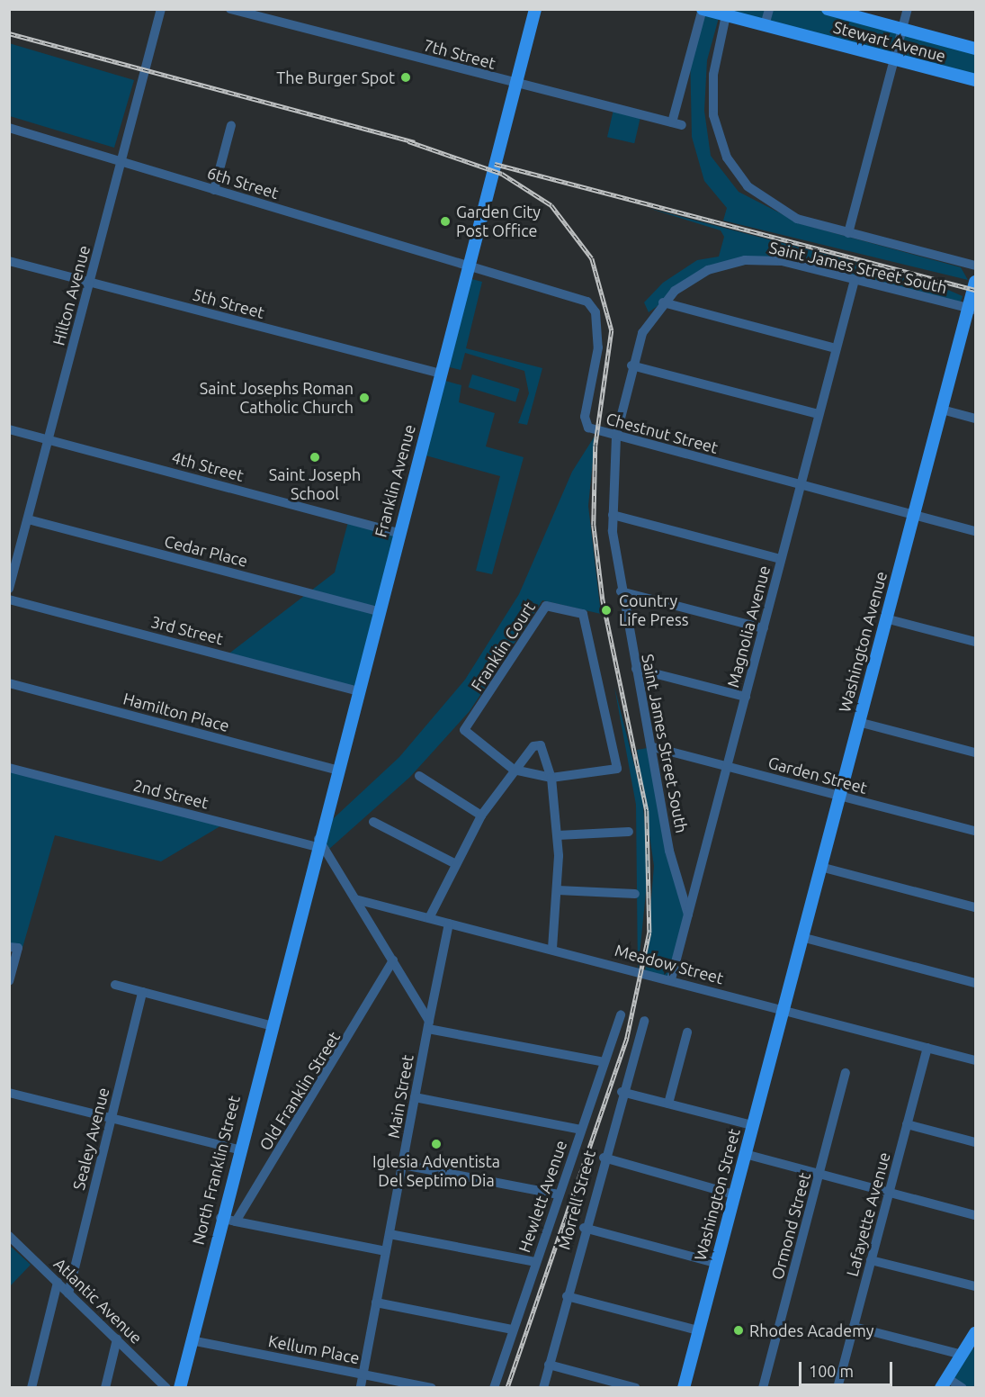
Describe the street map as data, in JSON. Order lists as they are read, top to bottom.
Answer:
{
  "streets": {
    "main road": [
      "Stewart Avenue",
      "Franklin Avenue",
      "Washington Avenue",
      "North Franklin Street",
      "Washington Street"
    ],
    "street": [
      "7th Street",
      "6th Street",
      "Saint James Street South",
      "Hilton Avenue",
      "5th Street",
      "Chestnut Street",
      "4th Street",
      "Cedar Place",
      "Magnolia Avenue",
      "3rd Street",
      "Franklin Court",
      "Hamilton Place",
      "Garden Street",
      "2nd Street",
      "Meadow Street",
      "Old Franklin Street",
      "Main Street",
      "Sealey Avenue",
      "Hewlett Avenue",
      "Morrell Street",
      "Lafayette Avenue",
      "Ormond Street",
      "Atlantic Avenue",
      "Kellum Place"
    ]
  },
  "crossings": [
    ["Stewart Avenue", "7th Street"],
    ["7th Street", "Franklin Avenue"],
    ["6th Street", "Hilton Avenue"],
    ["6th Street", "Chestnut Street"],
    ["6th Street", "Franklin Avenue"],
    ["Saint James Street South", "Chestnut Street"],
    ["Saint James Street South", "Magnolia Avenue"],
    ["Saint James Street South", "Washington Avenue"],
    ["Saint James Street South", "Garden Street"],
    ["Hilton Avenue", "5th Street"],
    ["Hilton Avenue", "4th Street"],
    ["Hilton Avenue", "Cedar Place"],
    ["5th Street", "Franklin Avenue"],
    ["Chestnut Street", "Franklin Avenue"],
    ["Chestnut Street", "Magnolia Avenue"],
    ["Chestnut Street", "Washington Avenue"],
    ["4th Street", "Franklin Avenue"],
    ["Franklin Avenue", "Cedar Place"],
    ["Franklin Avenue", "3rd Street"],
    ["Franklin Avenue", "Hamilton Place"],
    ["Franklin Avenue", "2nd Street"],
    ["Franklin Avenue", "North Franklin Street"],
    ["Magnolia Avenue", "Garden Street"],
    ["Magnolia Avenue", "Meadow Street"],
    ["Washington Avenue", "Garden Street"],
    ["Washington Avenue", "Meadow Street"],
    ["Washington Avenue", "Washington Street"],
    ["Meadow Street", "Main Street"],
    ["Meadow Street", "Washington Street"],
    ["Meadow Street", "Lafayette Avenue"],
    ["Main Street", "Kellum Place"],
    ["Sealey Avenue", "Atlantic Avenue"],
    ["North Franklin Street", "Kellum Place"]
  ],
  "places": [
    "The Burger Spot",
    "Garden City Post Office",
    "Saint Josephs Roman Catholic Church",
    "Saint Joseph School",
    "Country Life Press",
    "Iglesia Adventista Del Septimo Dia",
    "Rhodes Academy"
  ],
  "scale_bar": "100 m"
}
